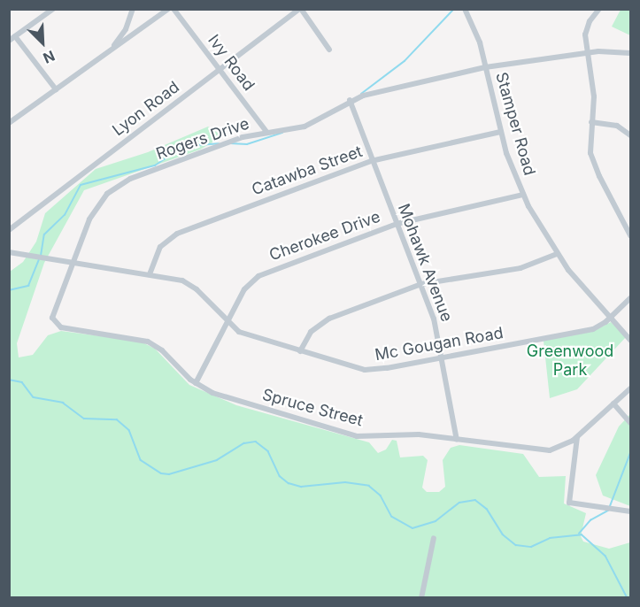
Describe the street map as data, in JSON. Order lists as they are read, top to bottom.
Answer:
{
  "streets": {
    "street": [
      "Ivy Road",
      "Lyon Road",
      "Stamper Road",
      "Rogers Drive",
      "Catawba Street",
      "Cherokee Drive",
      "Mohawk Avenue",
      "Mc Gougan Road",
      "Spruce Street"
    ]
  },
  "crossings": [
    ["Ivy Road", "Lyon Road"],
    ["Ivy Road", "Rogers Drive"],
    ["Stamper Road", "Rogers Drive"],
    ["Stamper Road", "Catawba Street"],
    ["Stamper Road", "Cherokee Drive"],
    ["Stamper Road", "Mc Gougan Road"],
    ["Rogers Drive", "Mohawk Avenue"],
    ["Rogers Drive", "Mc Gougan Road"],
    ["Rogers Drive", "Spruce Street"],
    ["Catawba Street", "Mohawk Avenue"],
    ["Catawba Street", "Mc Gougan Road"],
    ["Cherokee Drive", "Mohawk Avenue"],
    ["Cherokee Drive", "Mc Gougan Road"],
    ["Cherokee Drive", "Spruce Street"],
    ["Mohawk Avenue", "Mc Gougan Road"],
    ["Mohawk Avenue", "Spruce Street"]
  ],
  "parks": ["Greenwood Park"],
  "north": "bottom right"
}
